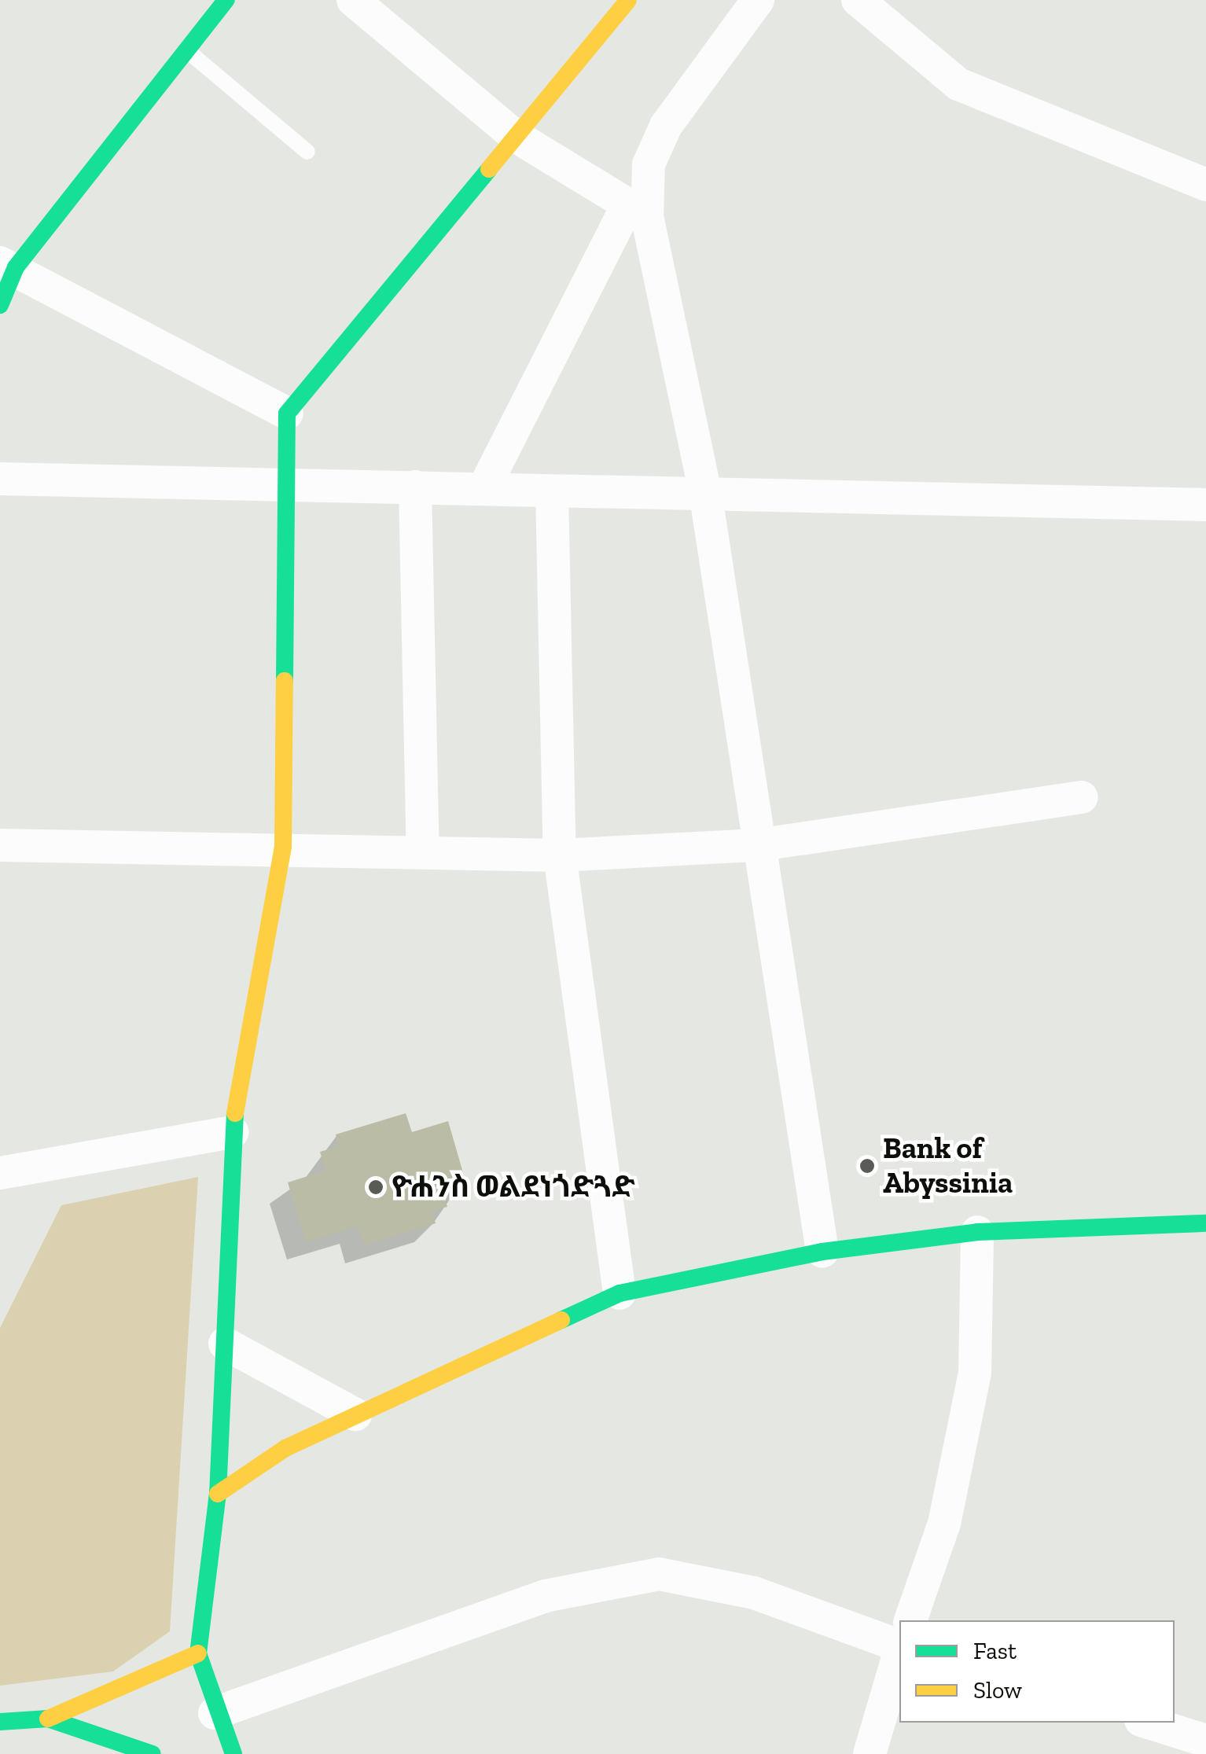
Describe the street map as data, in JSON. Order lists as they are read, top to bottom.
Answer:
{
  "places": ["Bank of Abyssinia", "ዮሐንስ ወልደነጎድጓድ"],
  "legend": ["Fast", "Slow"]
}
